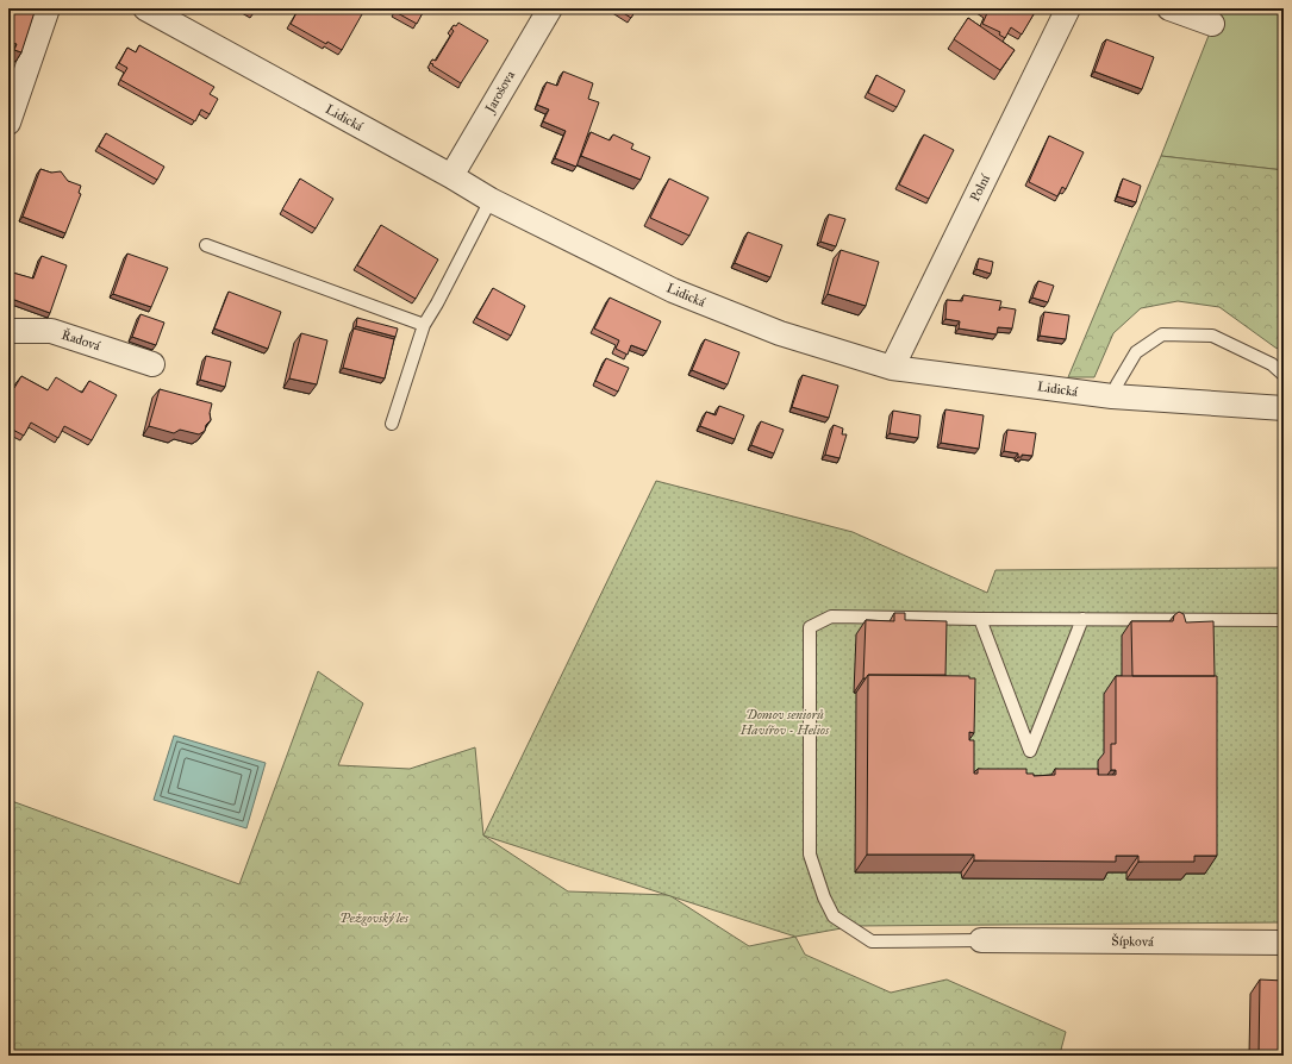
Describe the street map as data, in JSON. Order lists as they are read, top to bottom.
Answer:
{
  "streets": {
    "street": [
      "Jarošova",
      "Lidická",
      "Polní",
      "Řadová",
      "Šípková"
    ]
  },
  "crossings": [
    ["Jarošova", "Lidická"],
    ["Lidická", "Polní"]
  ],
  "parks": ["Domov seniorů Havířov - Helios", "Pežgovský les"]
}
